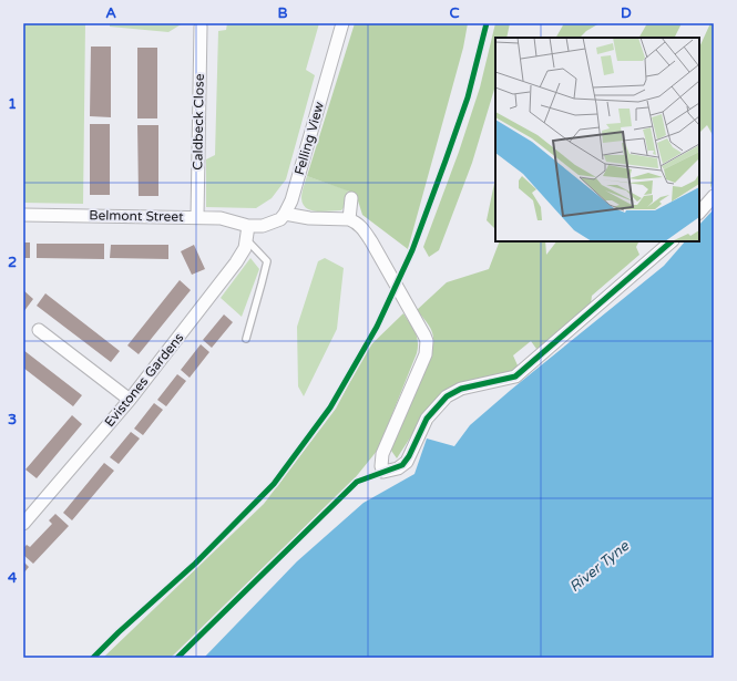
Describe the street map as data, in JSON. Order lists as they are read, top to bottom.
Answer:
{
  "streets": {
    "street": [
      "Caldbeck Close",
      "Felling View",
      "Belmont Street",
      "Evistones Gardens"
    ]
  },
  "crossings": [
    ["Caldbeck Close", "Belmont Street"],
    ["Belmont Street", "Evistones Gardens"]
  ],
  "water": ["River Tyne"],
  "grid": {
    "columns": [
      "A",
      "B",
      "C",
      "D"
    ],
    "rows": [
      "1",
      "2",
      "3",
      "4"
    ]
  }
}
